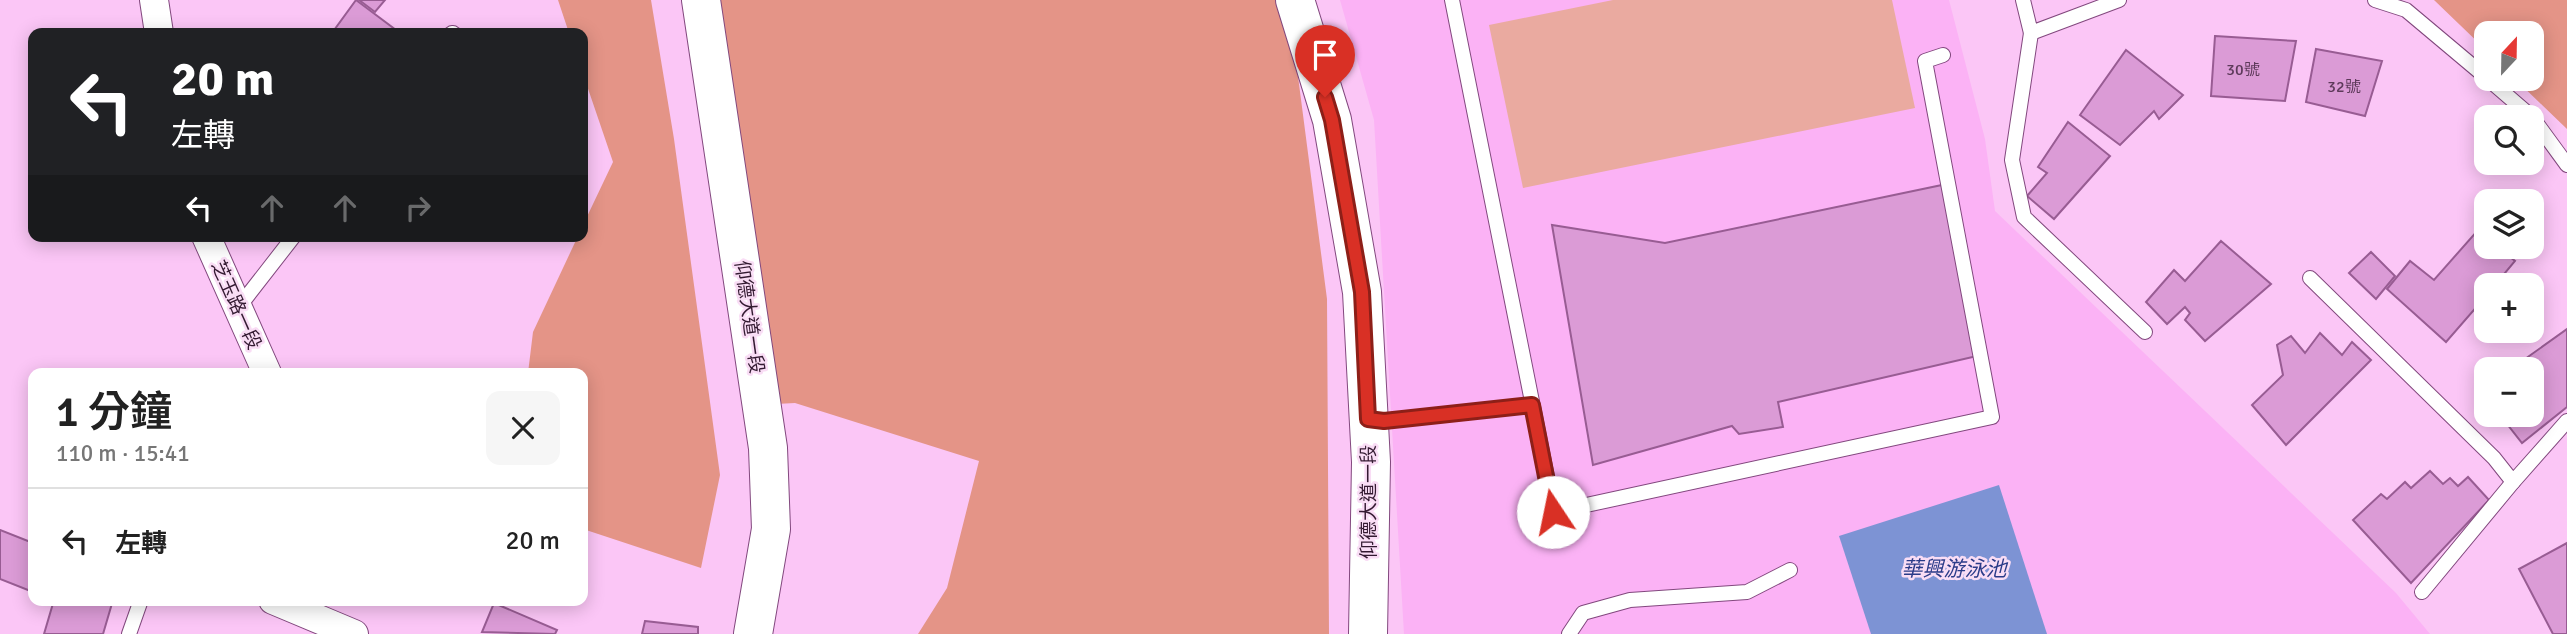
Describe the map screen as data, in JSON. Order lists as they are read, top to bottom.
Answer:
{
  "streets": {
    "main road": ["仰德大道一段"],
    "street": ["芝玉路一段"]
  },
  "water": ["華興游泳池"],
  "house_numbers": ["30號", "32號"],
  "north": "top",
  "page": {
    "map_buttons": ["+", "−"],
    "turn": ["20 m", "左轉"],
    "heading": ["1 分鐘", "110 m · 15:41"],
    "list": [
      {
        "name": "左轉",
        "value": "20 m"
      }
    ]
  }
}
